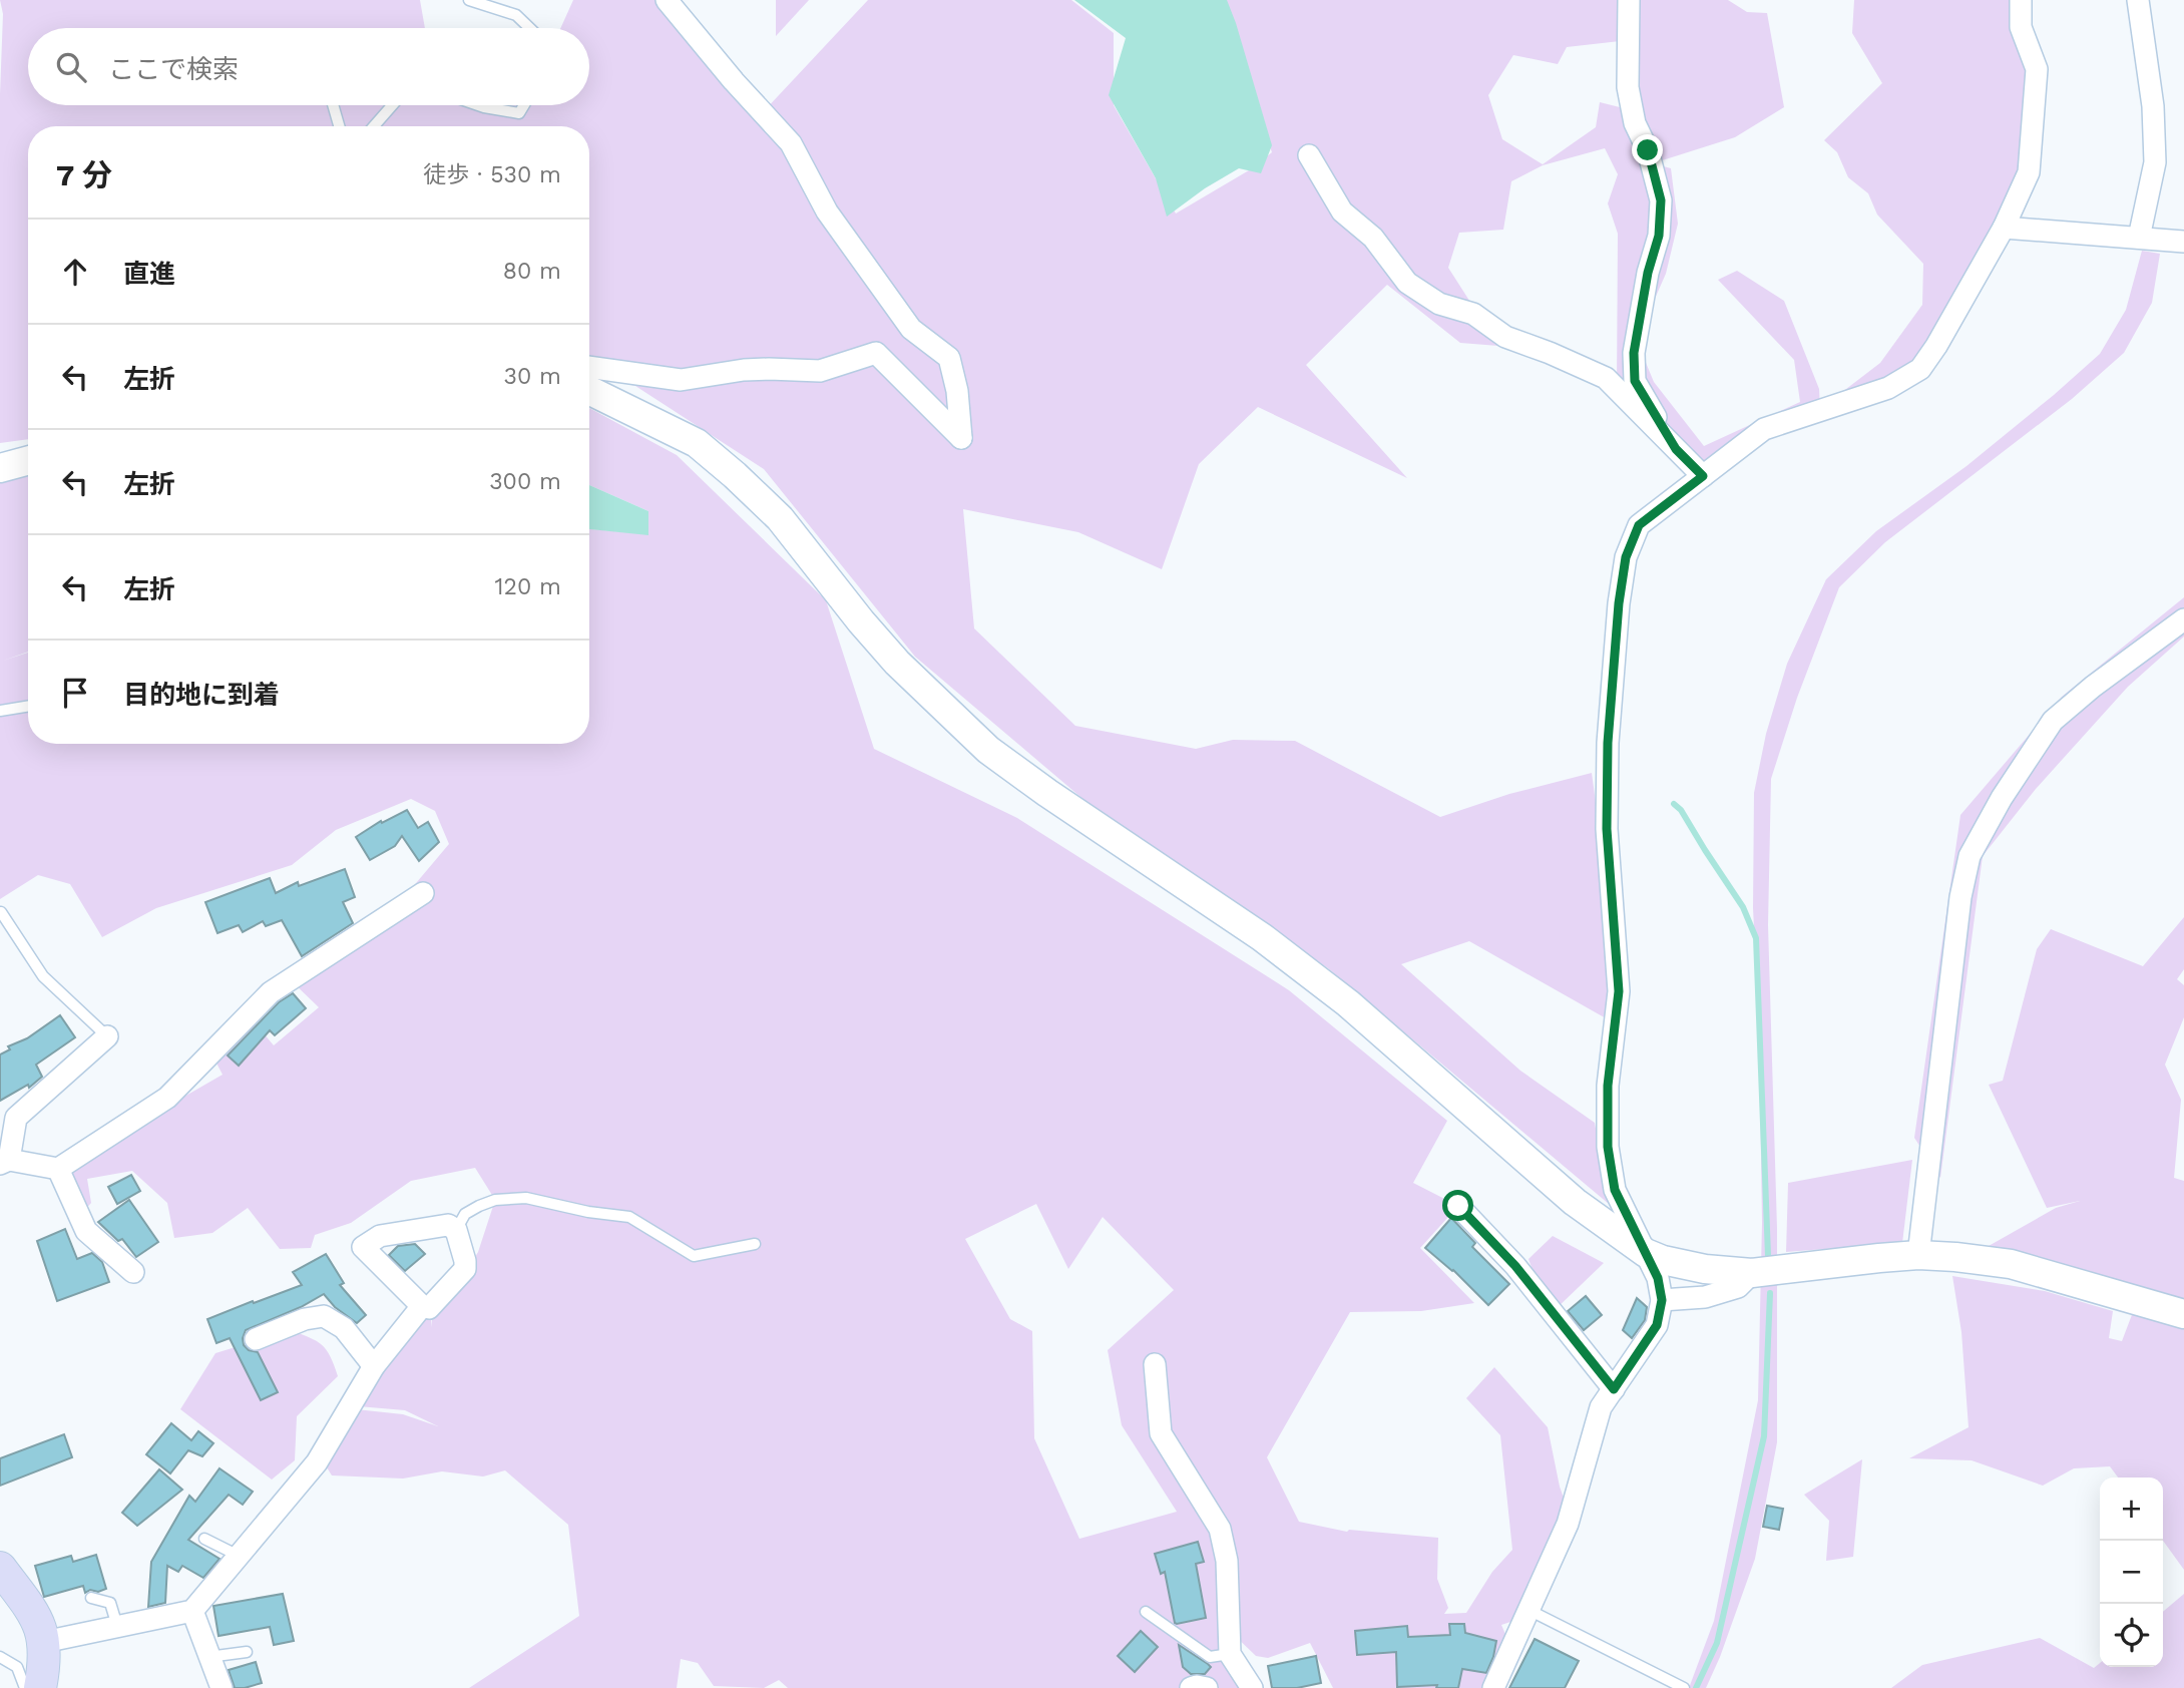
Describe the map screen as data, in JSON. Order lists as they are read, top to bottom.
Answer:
{
  "page": {
    "search": "ここで検索",
    "heading": ["7 分", "徒歩 · 530 m"],
    "list": [
      ["直進", "80 m"],
      ["左折", "30 m"],
      ["左折", "300 m"],
      ["左折", "120 m"],
      "目的地に到着"
    ],
    "map_buttons": ["+", "−"]
  }
}
